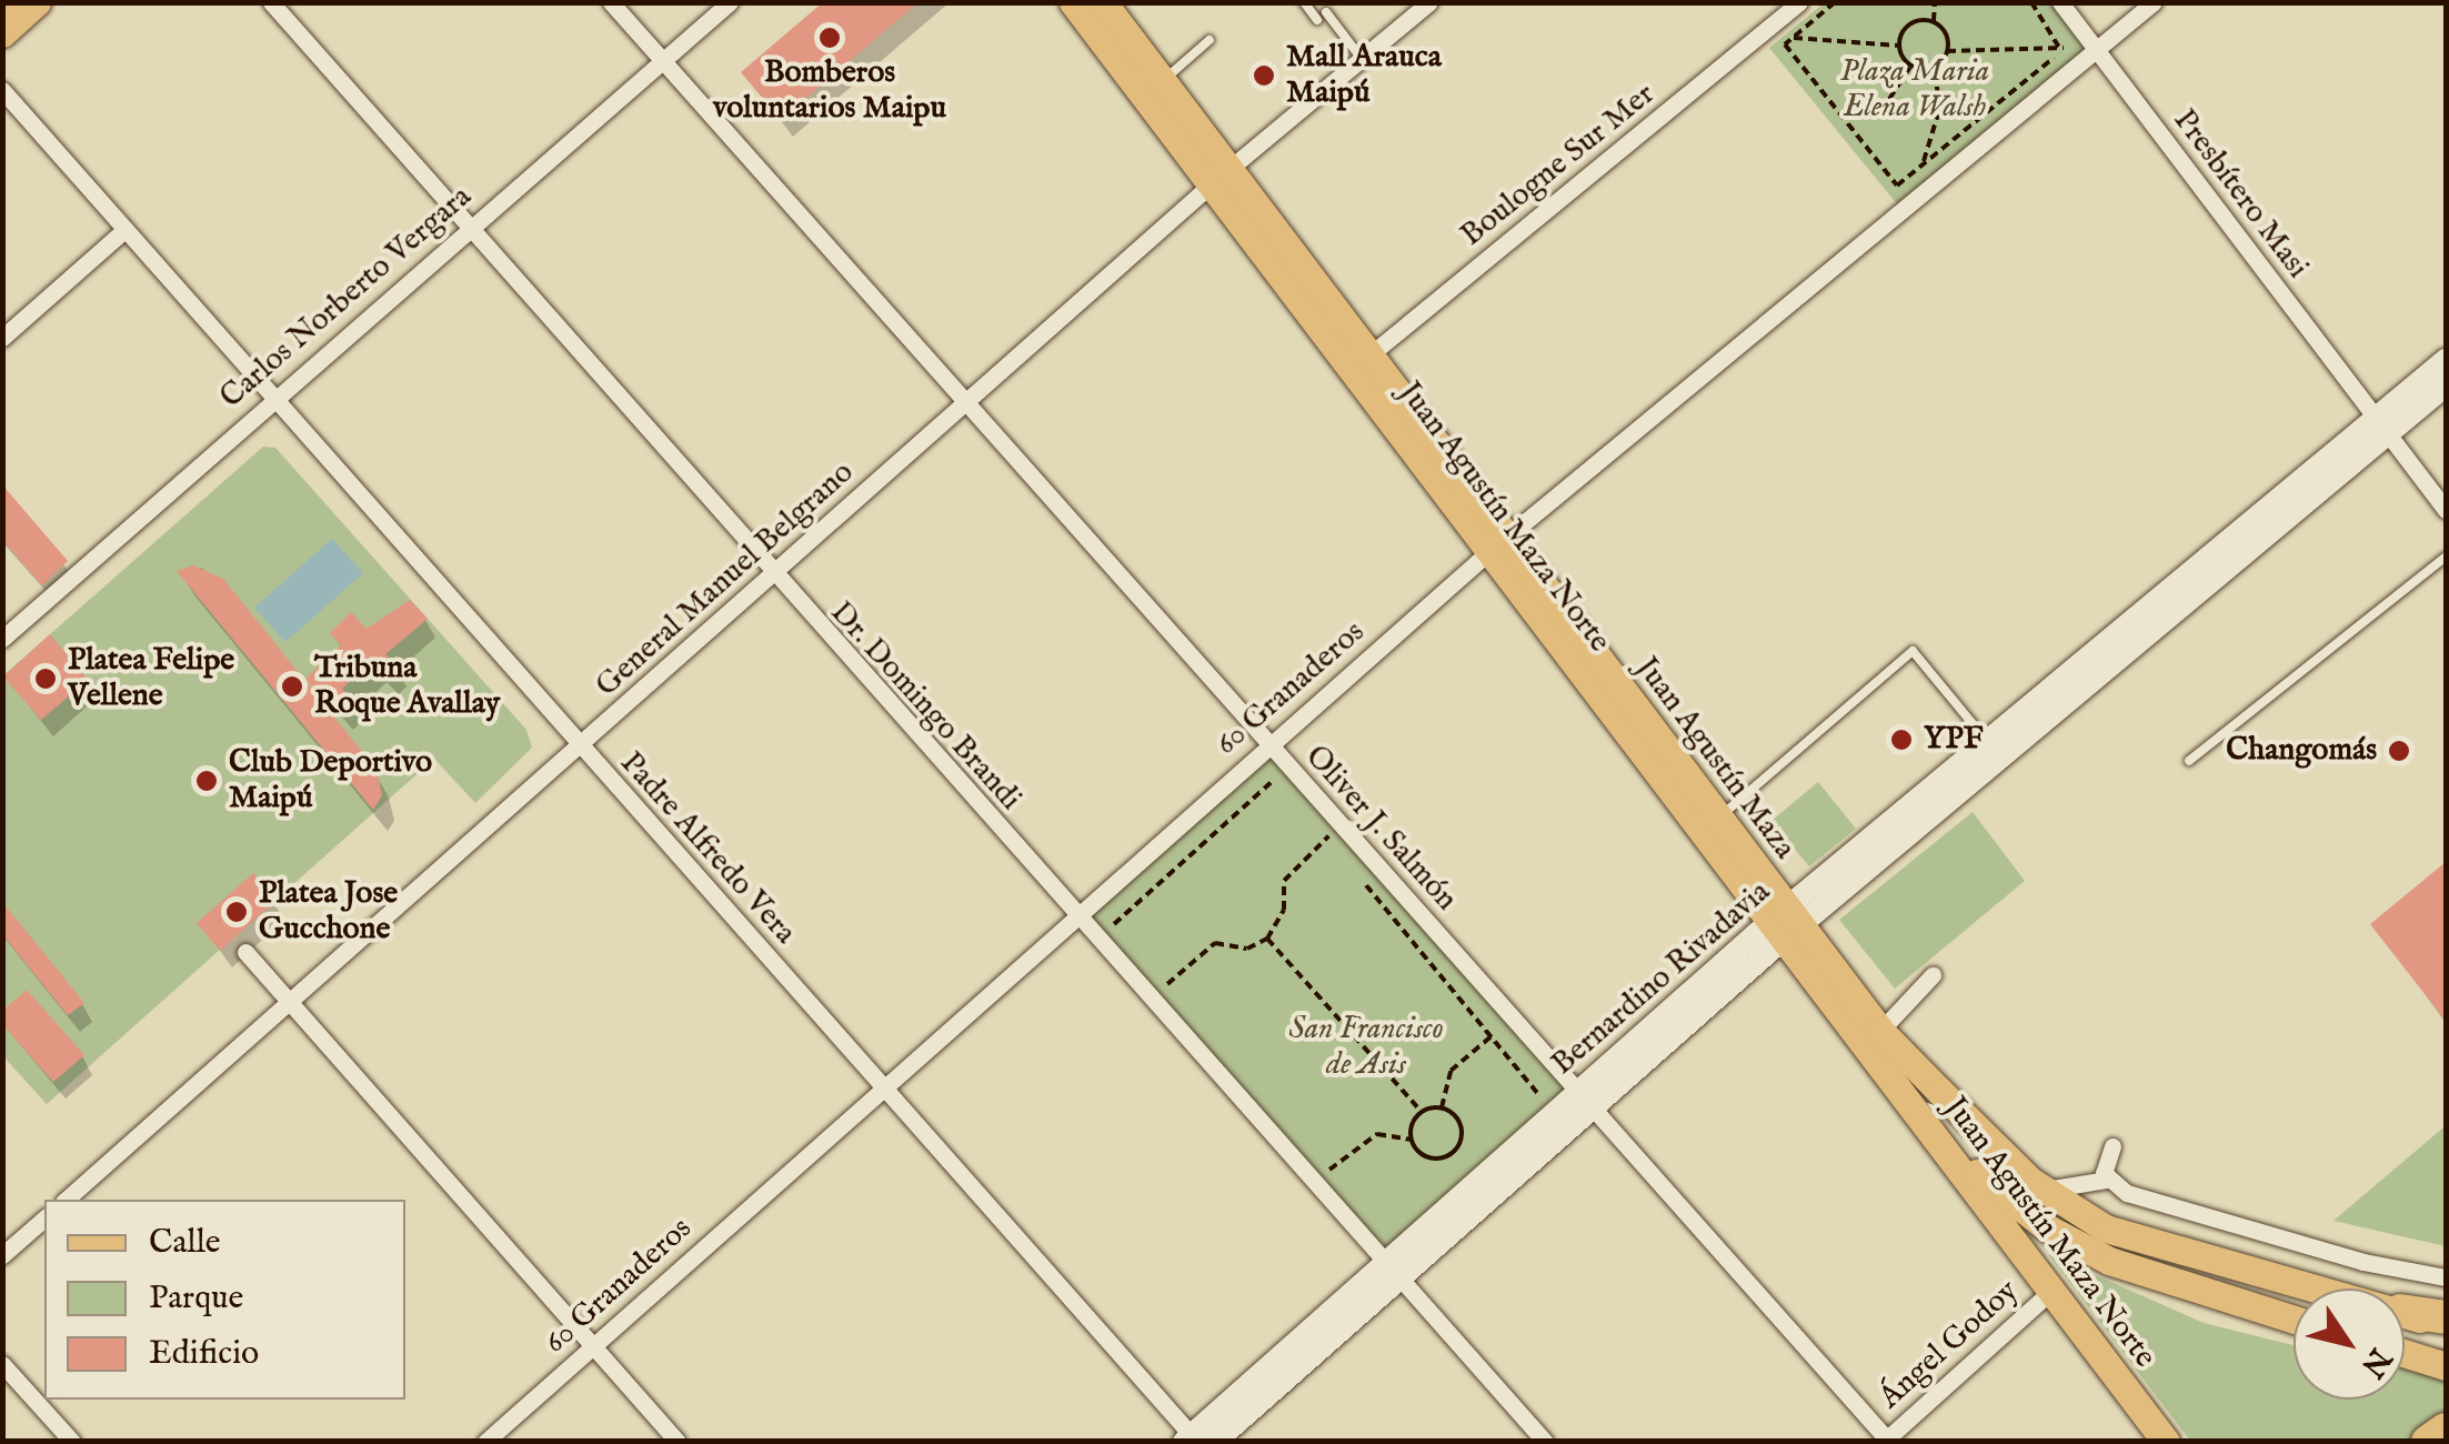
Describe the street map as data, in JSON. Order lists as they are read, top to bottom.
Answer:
{
  "streets": {
    "main road": ["Juan Agustín Maza Norte", "Juan Agustín Maza"],
    "street": [
      "Boulogne Sur Mer",
      "Presbítero Masi",
      "Carlos Norberto Vergara",
      "General Manuel Belgrano",
      "60 Granaderos",
      "Dr. Domingo Brandi",
      "Oliver J. Salmón",
      "Padre Alfredo Vera",
      "Bernardino Rivadavia",
      "Ángel Godoy"
    ]
  },
  "crossings": [
    ["Boulogne Sur Mer", "Juan Agustín Maza Norte"],
    ["Presbítero Masi", "60 Granaderos"],
    ["Presbítero Masi", "Bernardino Rivadavia"],
    ["Carlos Norberto Vergara", "Dr. Domingo Brandi"],
    ["Carlos Norberto Vergara", "Oliver J. Salmón"],
    ["Carlos Norberto Vergara", "Padre Alfredo Vera"],
    ["Juan Agustín Maza Norte", "General Manuel Belgrano"],
    ["Juan Agustín Maza Norte", "60 Granaderos"],
    ["Juan Agustín Maza Norte", "Juan Agustín Maza"],
    ["Juan Agustín Maza Norte", "Bernardino Rivadavia"],
    ["Juan Agustín Maza Norte", "Ángel Godoy"],
    ["General Manuel Belgrano", "Dr. Domingo Brandi"],
    ["General Manuel Belgrano", "Oliver J. Salmón"],
    ["General Manuel Belgrano", "Padre Alfredo Vera"],
    ["60 Granaderos", "Dr. Domingo Brandi"],
    ["60 Granaderos", "Juan Agustín Maza"],
    ["60 Granaderos", "Oliver J. Salmón"],
    ["60 Granaderos", "Padre Alfredo Vera"],
    ["Dr. Domingo Brandi", "Bernardino Rivadavia"],
    ["Juan Agustín Maza", "Bernardino Rivadavia"],
    ["Oliver J. Salmón", "Bernardino Rivadavia"],
    ["Oliver J. Salmón", "Ángel Godoy"],
    ["Padre Alfredo Vera", "Bernardino Rivadavia"]
  ],
  "parks": ["Plaza Maria Elena Walsh", "San Francisco de Asis"],
  "places": [
    "Bomberos voluntarios Maipu",
    "Mall Arauca Maipú",
    "Platea Felipe Vellene",
    "Tribuna Roque Avallay",
    "YPF",
    "Changomás",
    "Club Deportivo Maipú",
    "Platea Jose Gucchone"
  ],
  "legend": ["Calle", "Parque", "Edificio"],
  "north": "bottom right"
}
